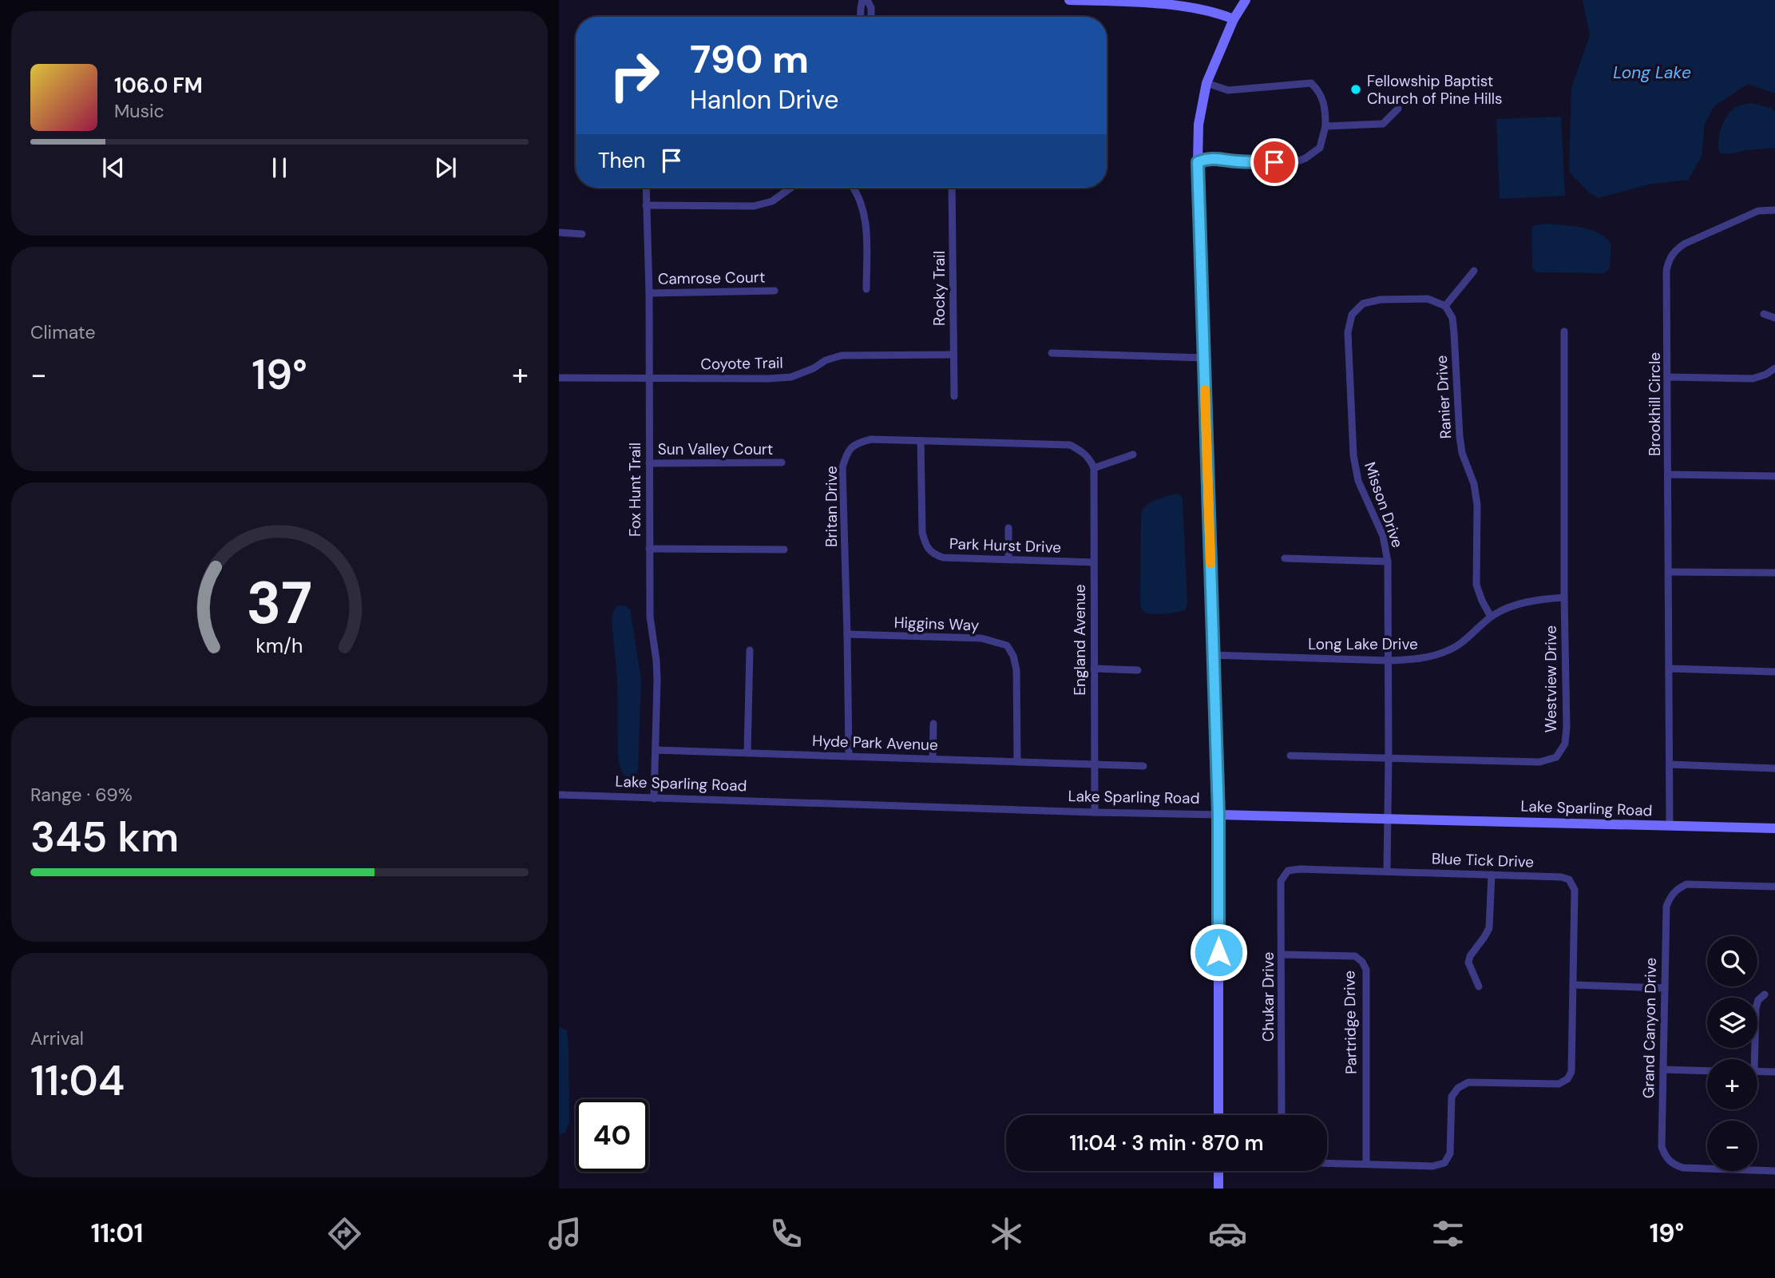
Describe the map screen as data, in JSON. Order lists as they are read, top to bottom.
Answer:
{
  "streets": {
    "street": [
      "Camrose Court",
      "Rocky Trail",
      "Coyote Trail",
      "Ranier Drive",
      "Brookhill Circle",
      "Sun Valley Court",
      "Fox Hunt Trail",
      "Misson Drive",
      "Britan Drive",
      "Park Hurst Drive",
      "Higgins Way",
      "England Avenue",
      "Long Lake Drive",
      "Westview Drive",
      "Hyde Park Avenue",
      "Lake Sparling Road",
      "Blue Tick Drive",
      "Chukar Drive",
      "Partridge Drive",
      "Grand Canyon Drive"
    ]
  },
  "crossings": [
    ["Camrose Court", "Fox Hunt Trail"],
    ["Rocky Trail", "Coyote Trail"],
    ["Coyote Trail", "Fox Hunt Trail"],
    ["Ranier Drive", "Misson Drive"],
    ["Ranier Drive", "Long Lake Drive"],
    ["Brookhill Circle", "Lake Sparling Road"],
    ["Sun Valley Court", "Fox Hunt Trail"],
    ["Fox Hunt Trail", "Hyde Park Avenue"],
    ["Fox Hunt Trail", "Lake Sparling Road"],
    ["Misson Drive", "Long Lake Drive"],
    ["Misson Drive", "Westview Drive"],
    ["Misson Drive", "Lake Sparling Road"],
    ["Misson Drive", "Blue Tick Drive"],
    ["Britan Drive", "Park Hurst Drive"],
    ["Britan Drive", "Higgins Way"],
    ["Britan Drive", "England Avenue"],
    ["Britan Drive", "Hyde Park Avenue"],
    ["Park Hurst Drive", "England Avenue"],
    ["Higgins Way", "Hyde Park Avenue"],
    ["England Avenue", "Hyde Park Avenue"],
    ["England Avenue", "Lake Sparling Road"],
    ["Long Lake Drive", "Westview Drive"],
    ["Blue Tick Drive", "Chukar Drive"],
    ["Chukar Drive", "Partridge Drive"]
  ],
  "water": ["Long Lake"],
  "places": ["Fellowship Baptist Church of Pine Hills"],
  "page": {
    "turn": ["790 m", "Hanlon Drive"],
    "song": ["106.0 FM", "Music"],
    "then": "Then",
    "tile": [
      "Climate",
      ["Range · 69%", "345 km"],
      ["Arrival", "11:04"]
    ],
    "heat": ["−", "19°", "+"],
    "map_buttons": ["+", "−"],
    "limit": "40",
    "trip": "11:04 · 3 min · 870 m",
    "tabs": ["11:01", "19°"],
    "gauge": ["37", "km/h"]
  }
}
